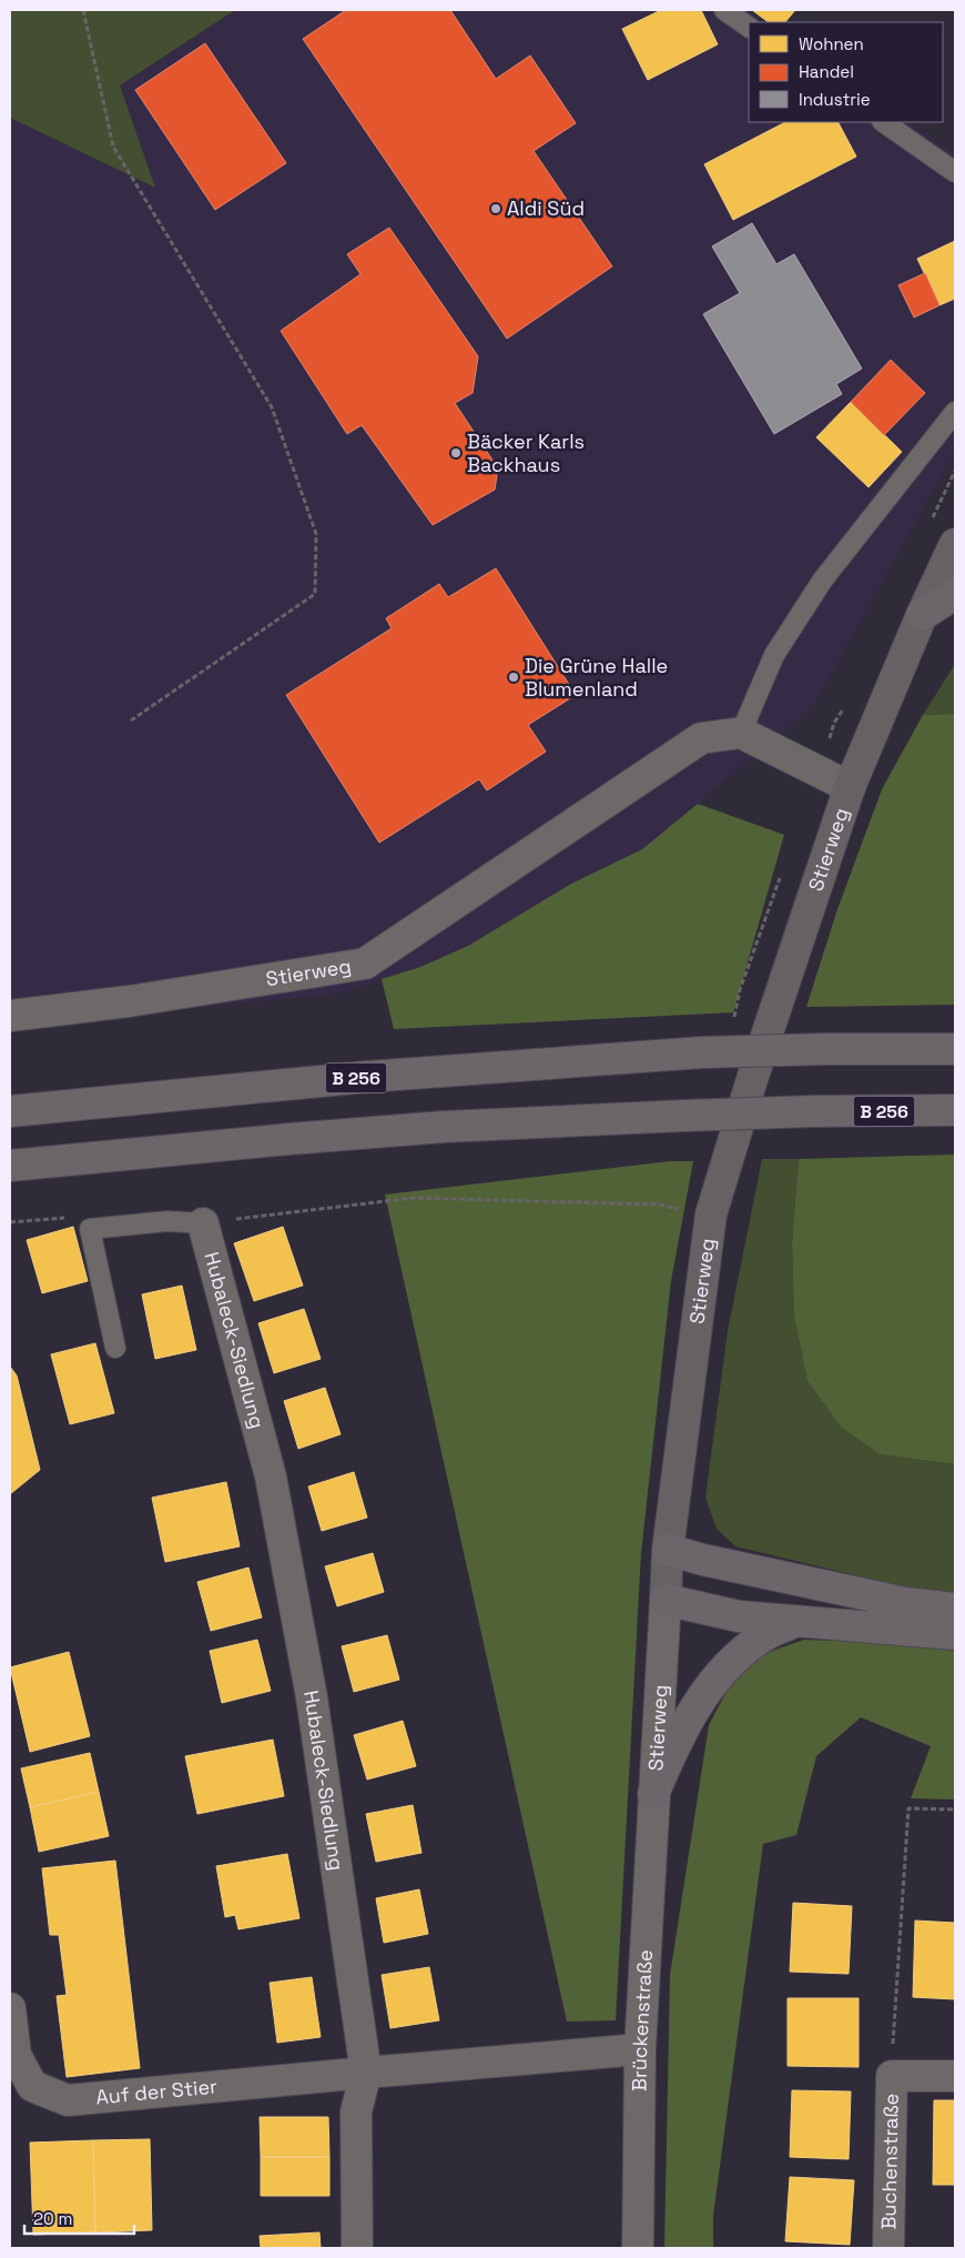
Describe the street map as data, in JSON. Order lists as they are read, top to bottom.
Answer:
{
  "streets": {
    "highway": ["B 256"],
    "street": [
      "Stierweg",
      "Hubaleck-Siedlung",
      "Brückenstraße",
      "Auf der Stier",
      "Buchenstraße"
    ]
  },
  "crossings": [
    ["Stierweg", "Brückenstraße"],
    ["Hubaleck-Siedlung", "Auf der Stier"]
  ],
  "places": ["Aldi Süd", "Bäcker Karls Backhaus", "Die Grüne Halle Blumenland"],
  "legend": ["Wohnen", "Handel", "Industrie"],
  "scale_bar": "20 m"
}
